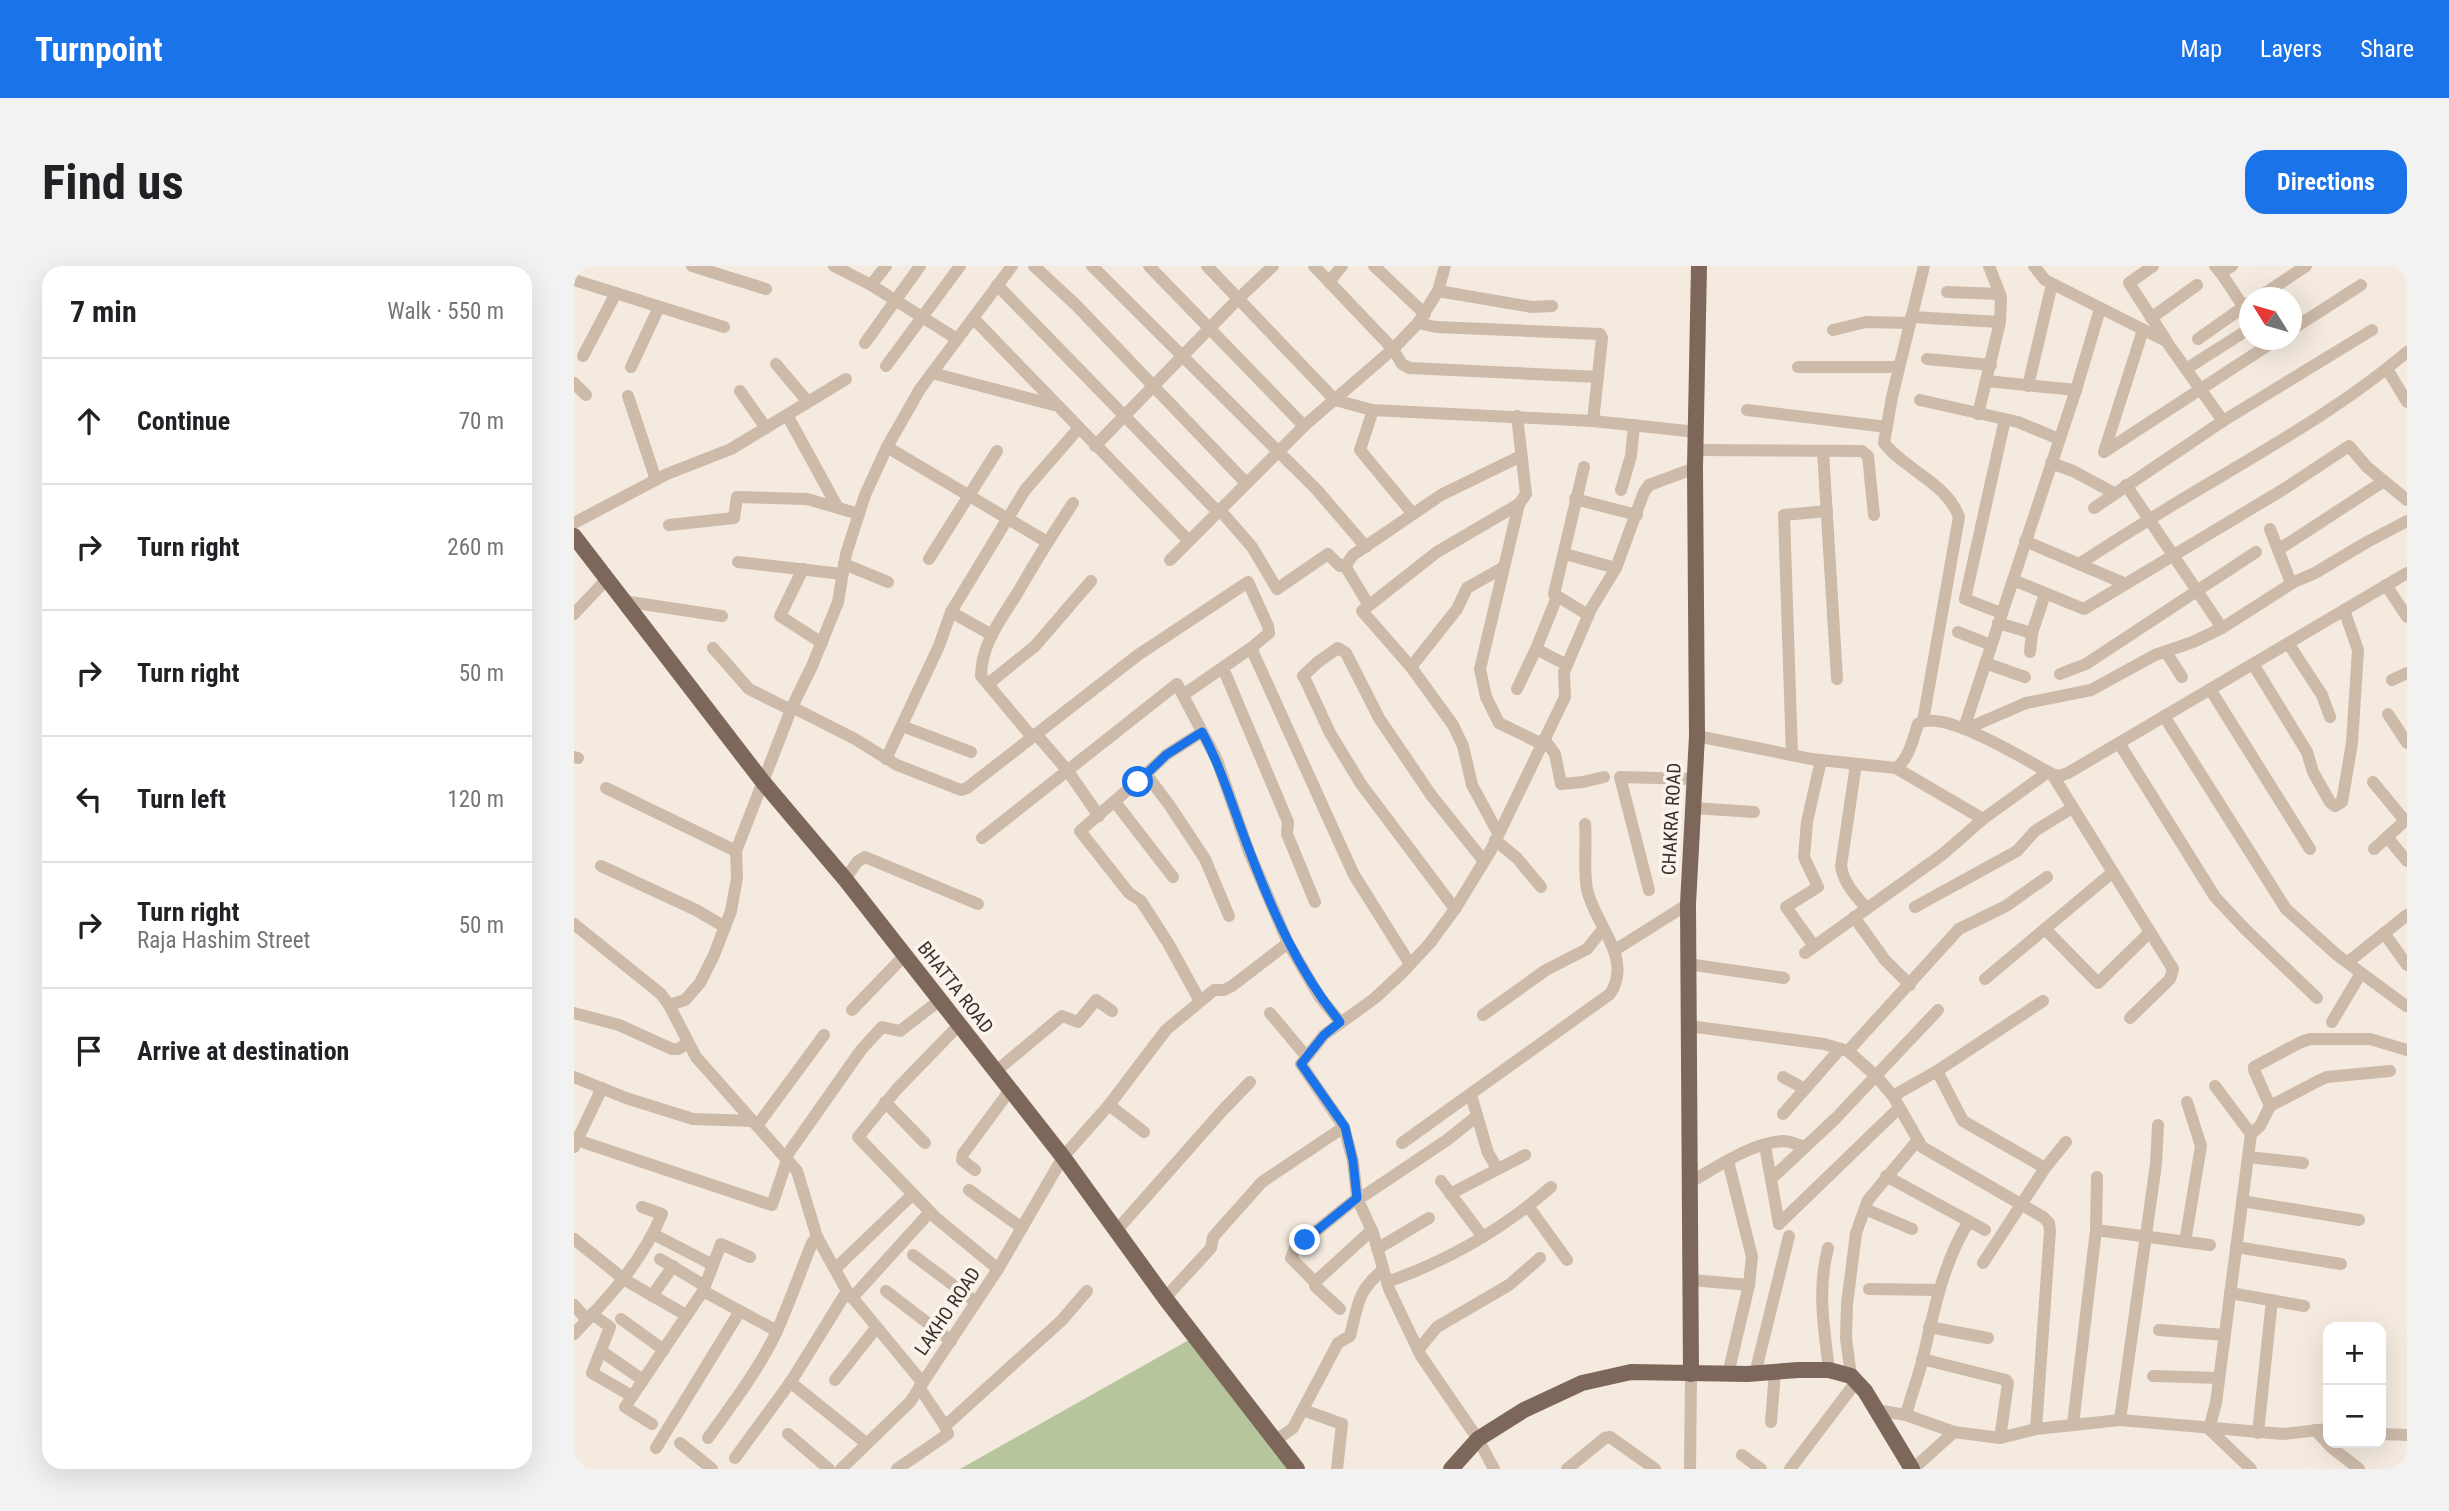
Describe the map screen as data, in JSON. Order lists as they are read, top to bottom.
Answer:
{
  "streets": {
    "main road": ["CHAKRA ROAD", "BHATTA ROAD"],
    "street": ["LAKHO ROAD"]
  },
  "crossings": [
    ["BHATTA ROAD", "LAKHO ROAD"]
  ],
  "north": "top left",
  "page": {
    "header": "Turnpoint",
    "nav": ["Map", "Layers", "Share"],
    "buttons": "Directions",
    "title": "Find us",
    "heading": ["7 min", "Walk · 550 m"],
    "list": [
      ["Continue", "70 m"],
      ["Turn right", "260 m"],
      ["Turn right", "50 m"],
      ["Turn left", "120 m"],
      ["Turn right", "Raja Hashim Street", "50 m"],
      "Arrive at destination"
    ],
    "map_buttons": ["+", "−"]
  }
}
